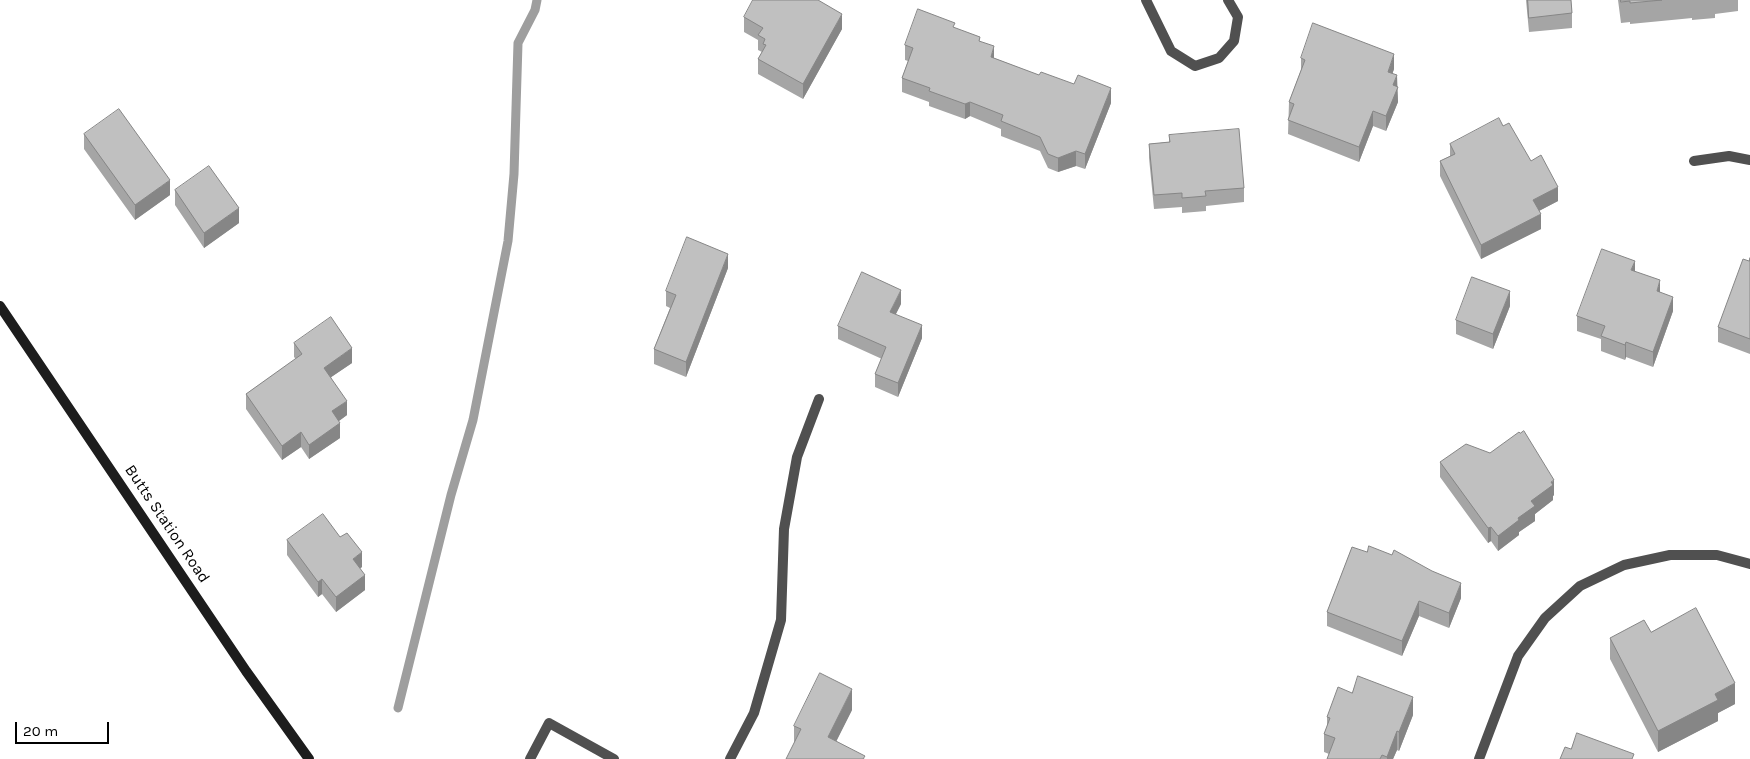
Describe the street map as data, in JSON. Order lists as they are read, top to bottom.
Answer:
{
  "streets": {
    "main road": ["Butts Station Road"]
  },
  "scale_bar": "20 m"
}
